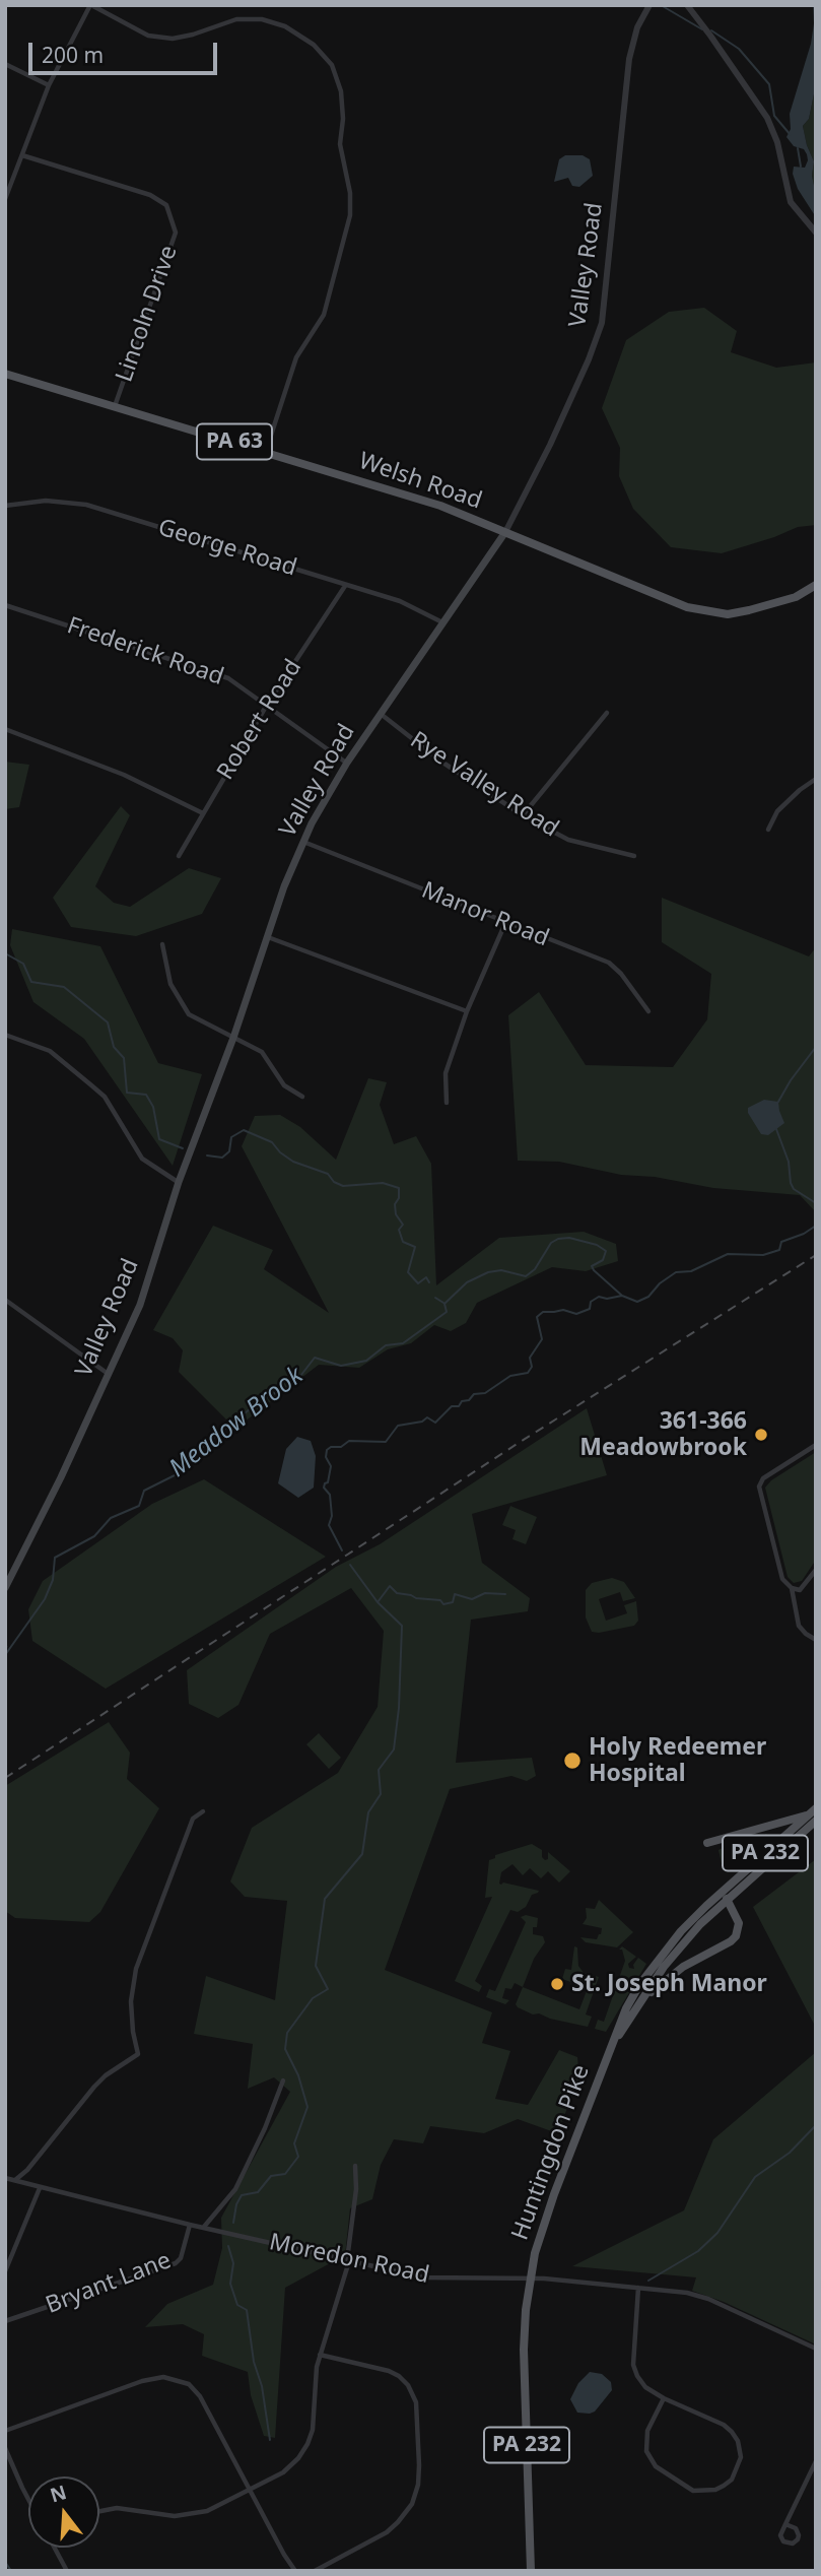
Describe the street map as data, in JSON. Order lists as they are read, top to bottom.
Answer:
{
  "streets": {
    "main road": [
      "Valley Road",
      "PA 63",
      "Welsh Road",
      "PA 232",
      "Huntingdon Pike"
    ],
    "street": [
      "Lincoln Drive",
      "George Road",
      "Frederick Road",
      "Robert Road",
      "Rye Valley Road",
      "Manor Road",
      "Moredon Road",
      "Bryant Lane"
    ]
  },
  "crossings": [
    ["Valley Road", "Welsh Road"],
    ["Valley Road", "George Road"],
    ["Valley Road", "Frederick Road"],
    ["Valley Road", "Rye Valley Road"],
    ["Valley Road", "Manor Road"],
    ["Lincoln Drive", "Welsh Road"],
    ["George Road", "Robert Road"],
    ["Frederick Road", "Robert Road"],
    ["Huntingdon Pike", "Moredon Road"],
    ["Moredon Road", "Bryant Lane"]
  ],
  "water": ["Meadow Brook"],
  "places": ["361-366 Meadowbrook", "Holy Redeemer Hospital", "St. Joseph Manor"],
  "scale_bar": "200 m",
  "north": "top"
}
